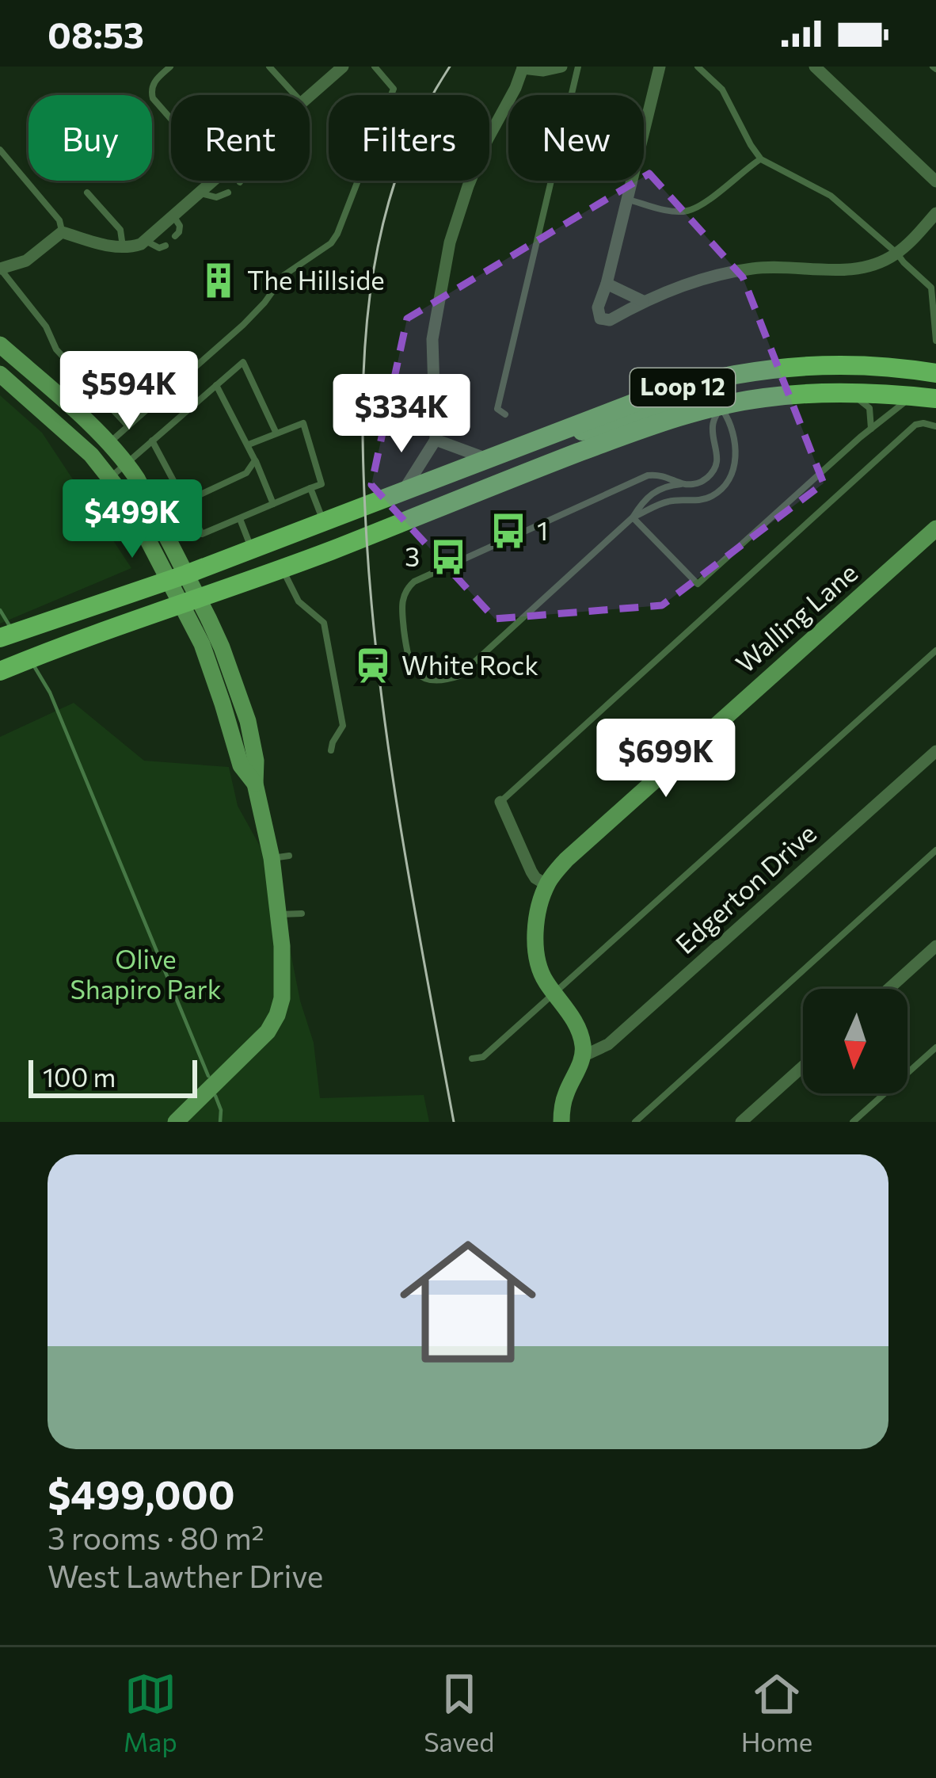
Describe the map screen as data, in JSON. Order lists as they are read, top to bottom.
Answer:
{
  "streets": {
    "main road": ["Loop 12"],
    "street": ["Walling Lane", "Edgerton Drive"]
  },
  "crossings": [
    ["Walling Lane", "Edgerton Drive"]
  ],
  "parks": ["Olive Shapiro Park"],
  "places": {
    "building": ["The Hillside"],
    "bus stop": ["1", "3"],
    "station": ["White Rock"]
  },
  "scale_bar": "100 m",
  "north": "bottom",
  "page": {
    "status": "08:53",
    "chip": [
      "Buy",
      "Rent",
      "Filters",
      "New"
    ],
    "price": [
      "$594K",
      "$334K",
      "$499K",
      "$699K"
    ],
    "scale": "100 m",
    "list": [
      {
        "name": "$499,000",
        "note": "3 rooms · 80 m² · West Lawther Drive"
      }
    ],
    "tabs": ["Map", "Saved", "Home"]
  }
}
